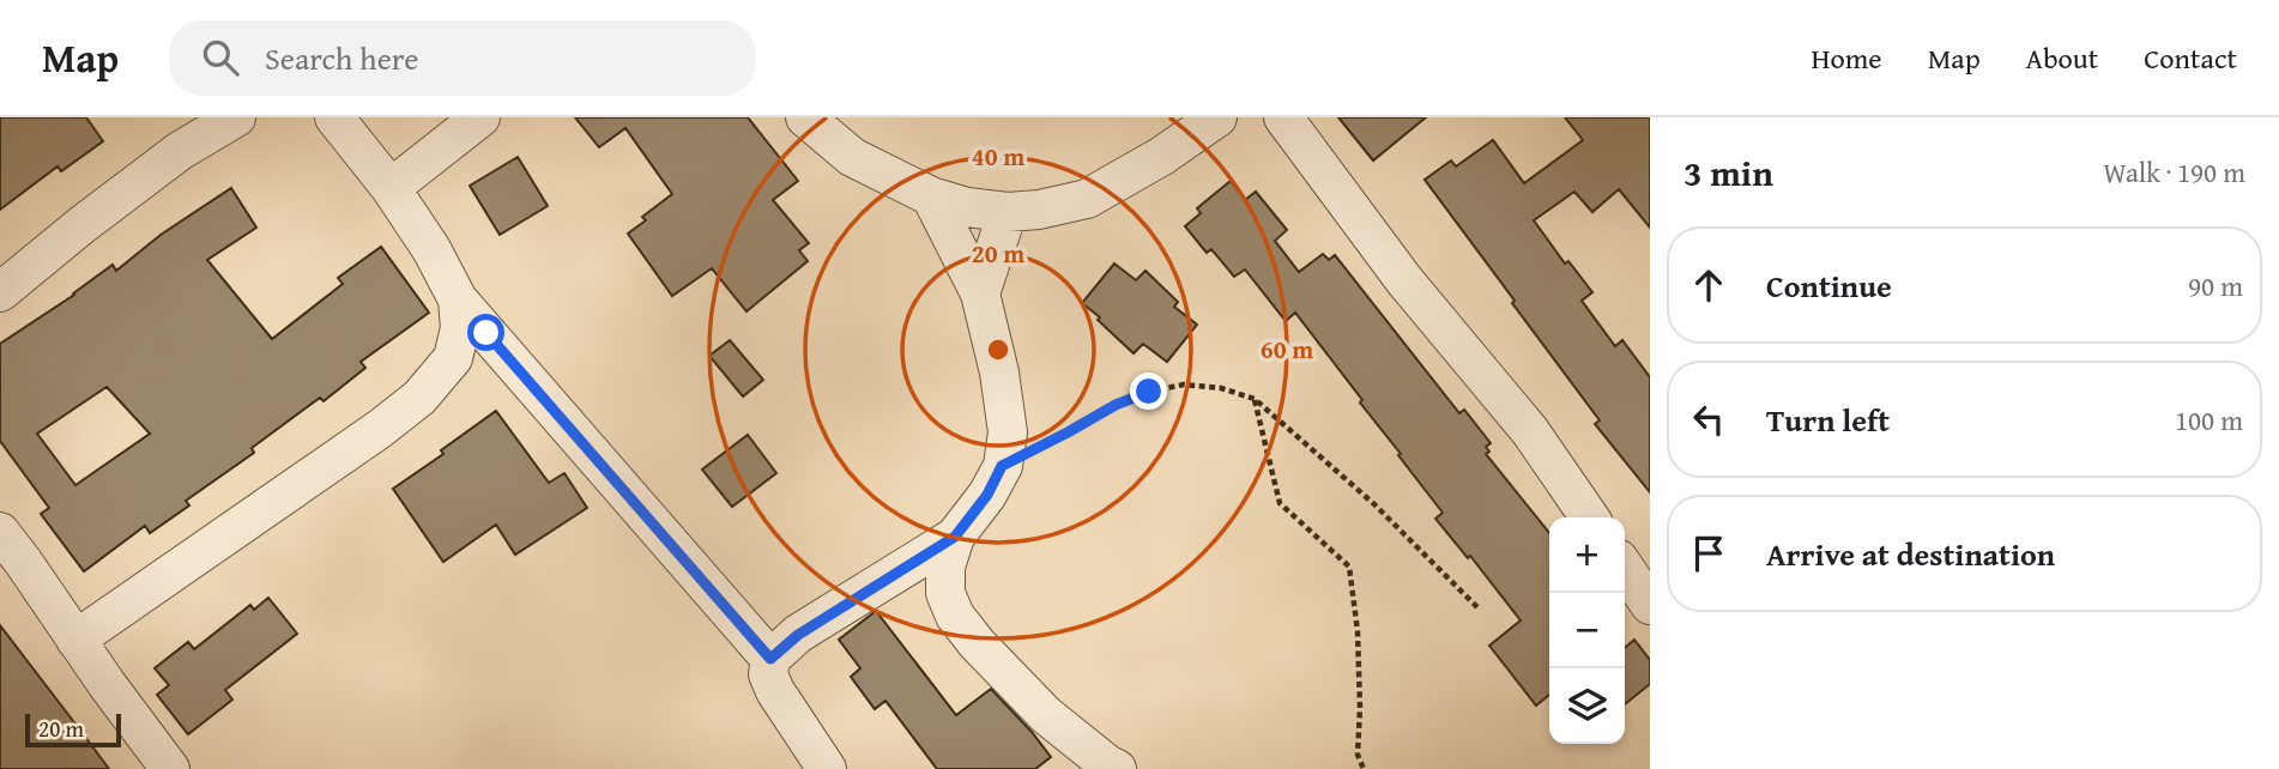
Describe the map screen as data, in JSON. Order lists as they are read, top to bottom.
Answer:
{
  "scale_bar": "20 m",
  "page": {
    "header": "Map",
    "search": "Search here",
    "nav": [
      "Home",
      "Map",
      "About",
      "Contact"
    ],
    "heading": ["3 min", "Walk · 190 m"],
    "list": [
      ["Continue", "90 m"],
      ["Turn left", "100 m"],
      "Arrive at destination"
    ],
    "map_buttons": ["+", "−"],
    "scale": "20 m"
  },
  "rings": ["40 m", "20 m", "60 m"]
}
